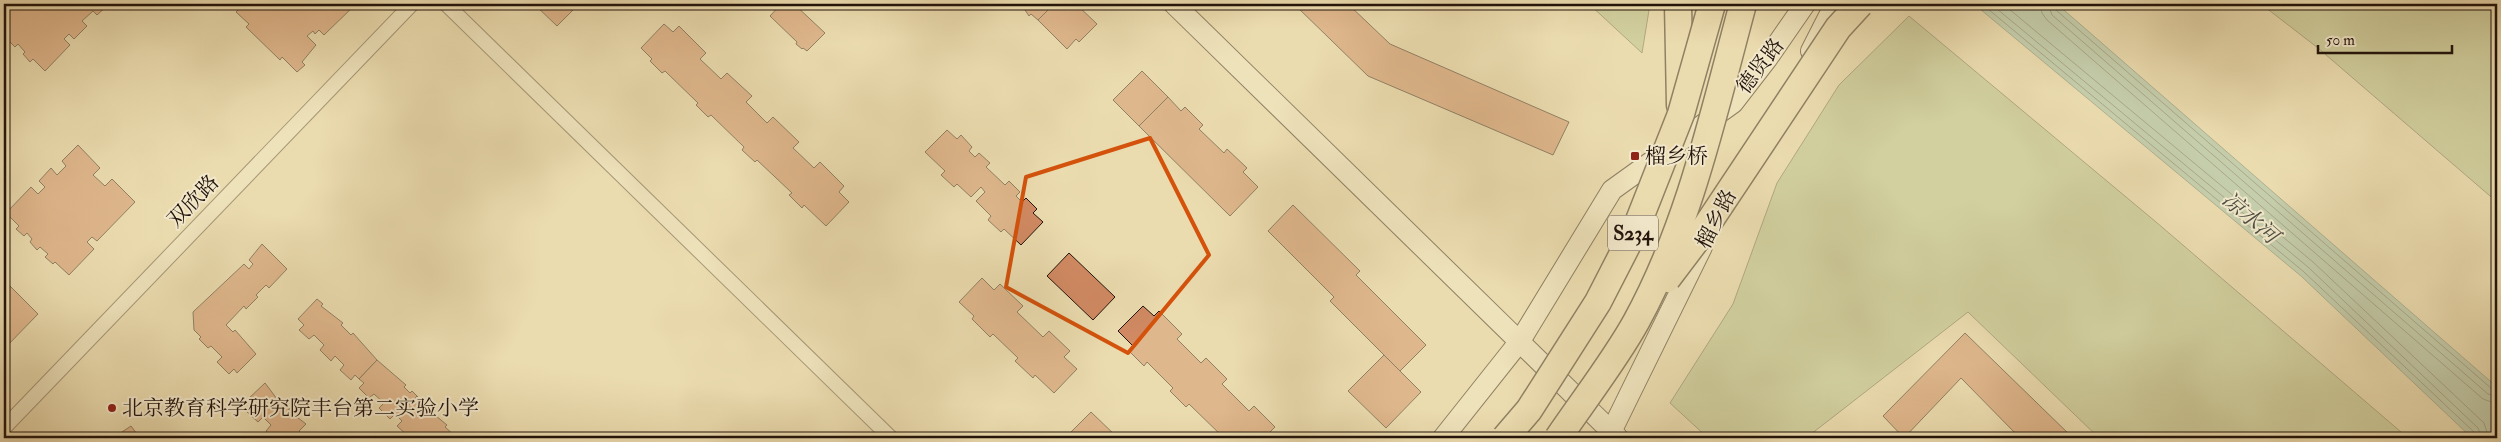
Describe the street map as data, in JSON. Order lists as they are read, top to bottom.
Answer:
{
  "streets": {
    "highway": ["榴乡路", "S234"],
    "street": ["德贤路", "双欣路"]
  },
  "water": ["凉水河"],
  "places": {
    "transit": ["榴乡桥"],
    "other": ["北京教育科学研究院丰台第二实验小学"]
  },
  "scale_bar": "50 m"
}
